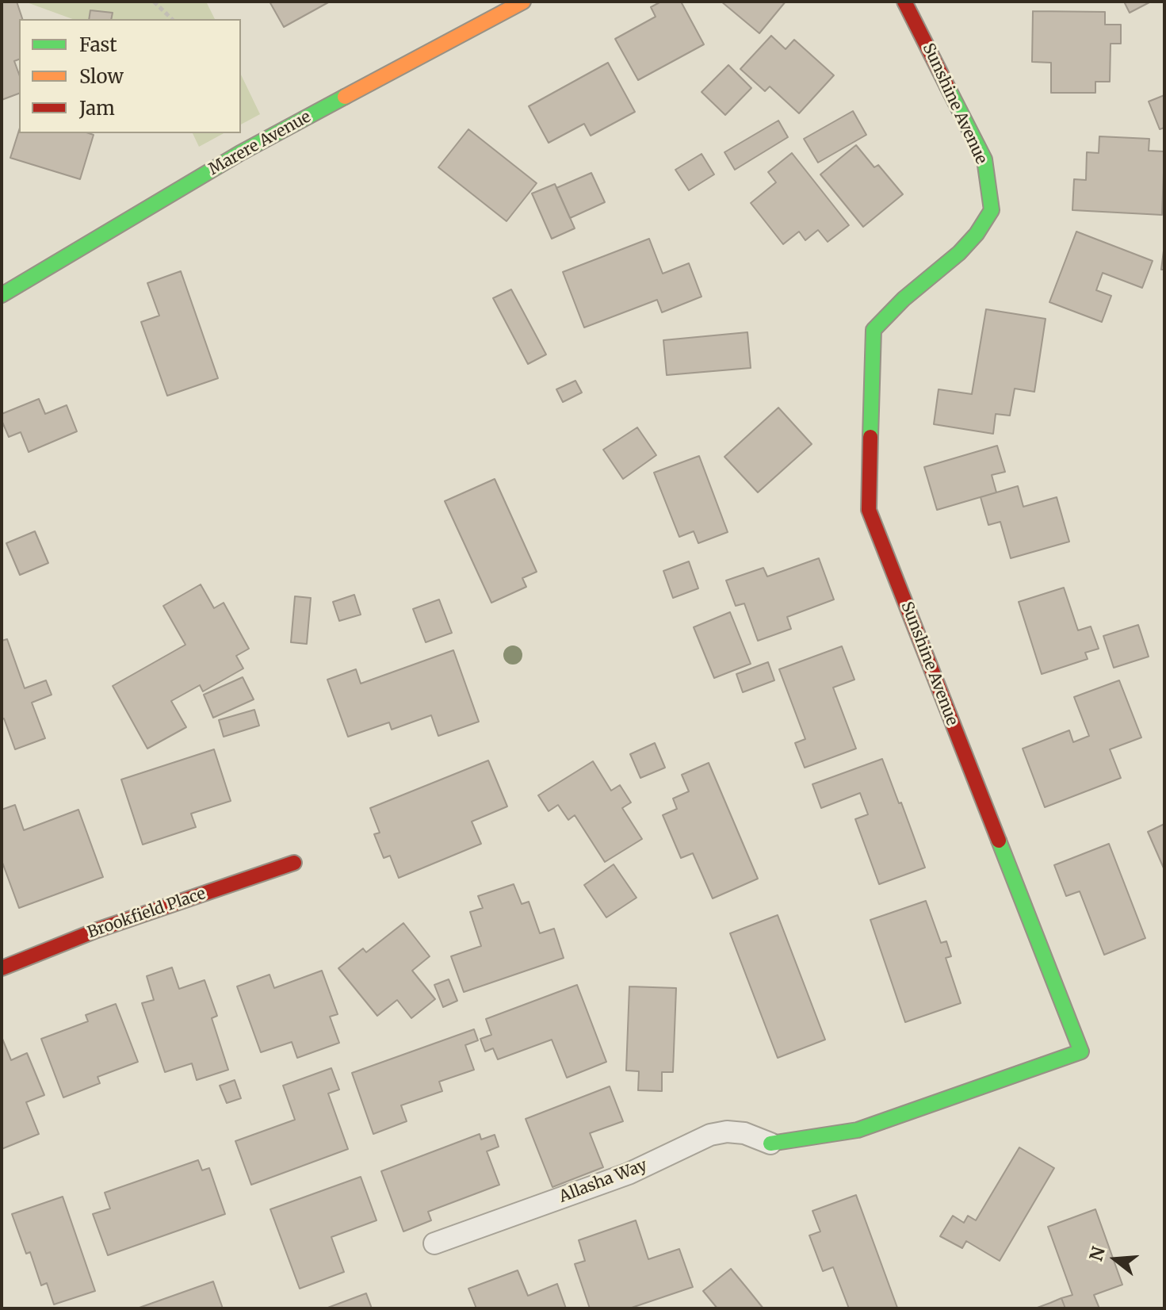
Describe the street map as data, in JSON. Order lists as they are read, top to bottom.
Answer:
{
  "streets": {
    "street": ["Sunshine Avenue", "Marere Avenue", "Brookfield Place"],
    "lane": ["Allasha Way"]
  },
  "crossings": [
    ["Sunshine Avenue", "Allasha Way"]
  ],
  "legend": ["Fast", "Slow", "Jam"],
  "north": "left"
}
